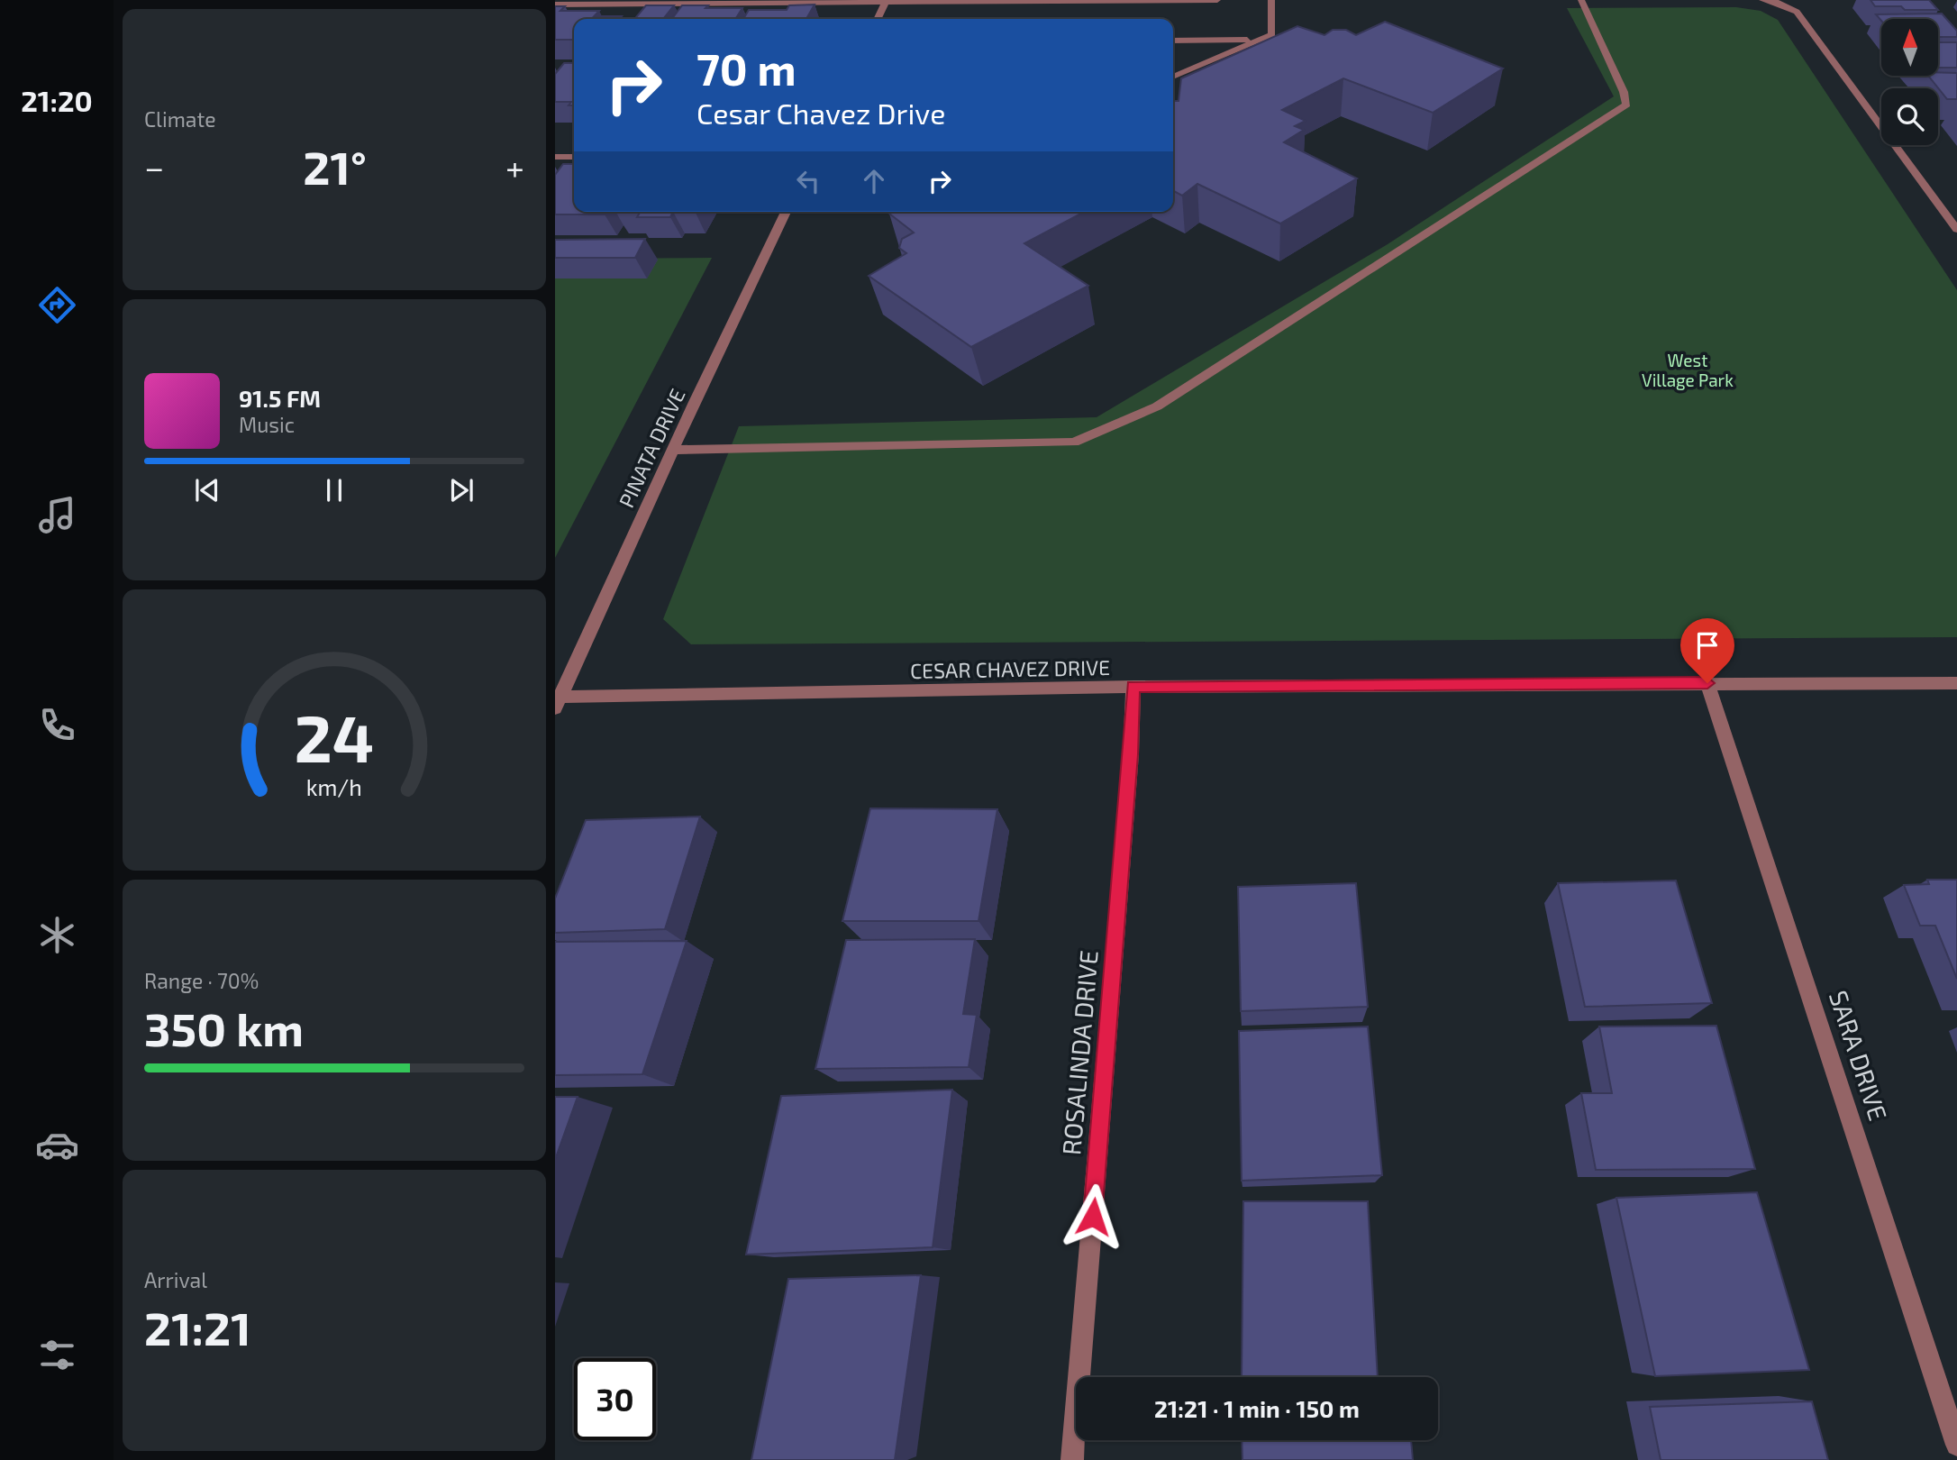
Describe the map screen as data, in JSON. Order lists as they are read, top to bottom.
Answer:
{
  "streets": {
    "street": [
      "PINATA DRIVE",
      "CESAR CHAVEZ DRIVE",
      "ROSALINDA DRIVE",
      "SARA DRIVE"
    ]
  },
  "crossings": [
    ["PINATA DRIVE", "CESAR CHAVEZ DRIVE"],
    ["CESAR CHAVEZ DRIVE", "ROSALINDA DRIVE"],
    ["CESAR CHAVEZ DRIVE", "SARA DRIVE"]
  ],
  "parks": ["West Village Park"],
  "north": "top",
  "page": {
    "tabs": "21:20",
    "tile": [
      "Climate",
      ["Range · 70%", "350 km"],
      ["Arrival", "21:21"]
    ],
    "turn": ["70 m", "Cesar Chavez Drive"],
    "heat": ["−", "21°", "+"],
    "song": ["91.5 FM", "Music"],
    "limit": "30",
    "trip": "21:21 · 1 min · 150 m",
    "gauge": ["24", "km/h"]
  }
}
